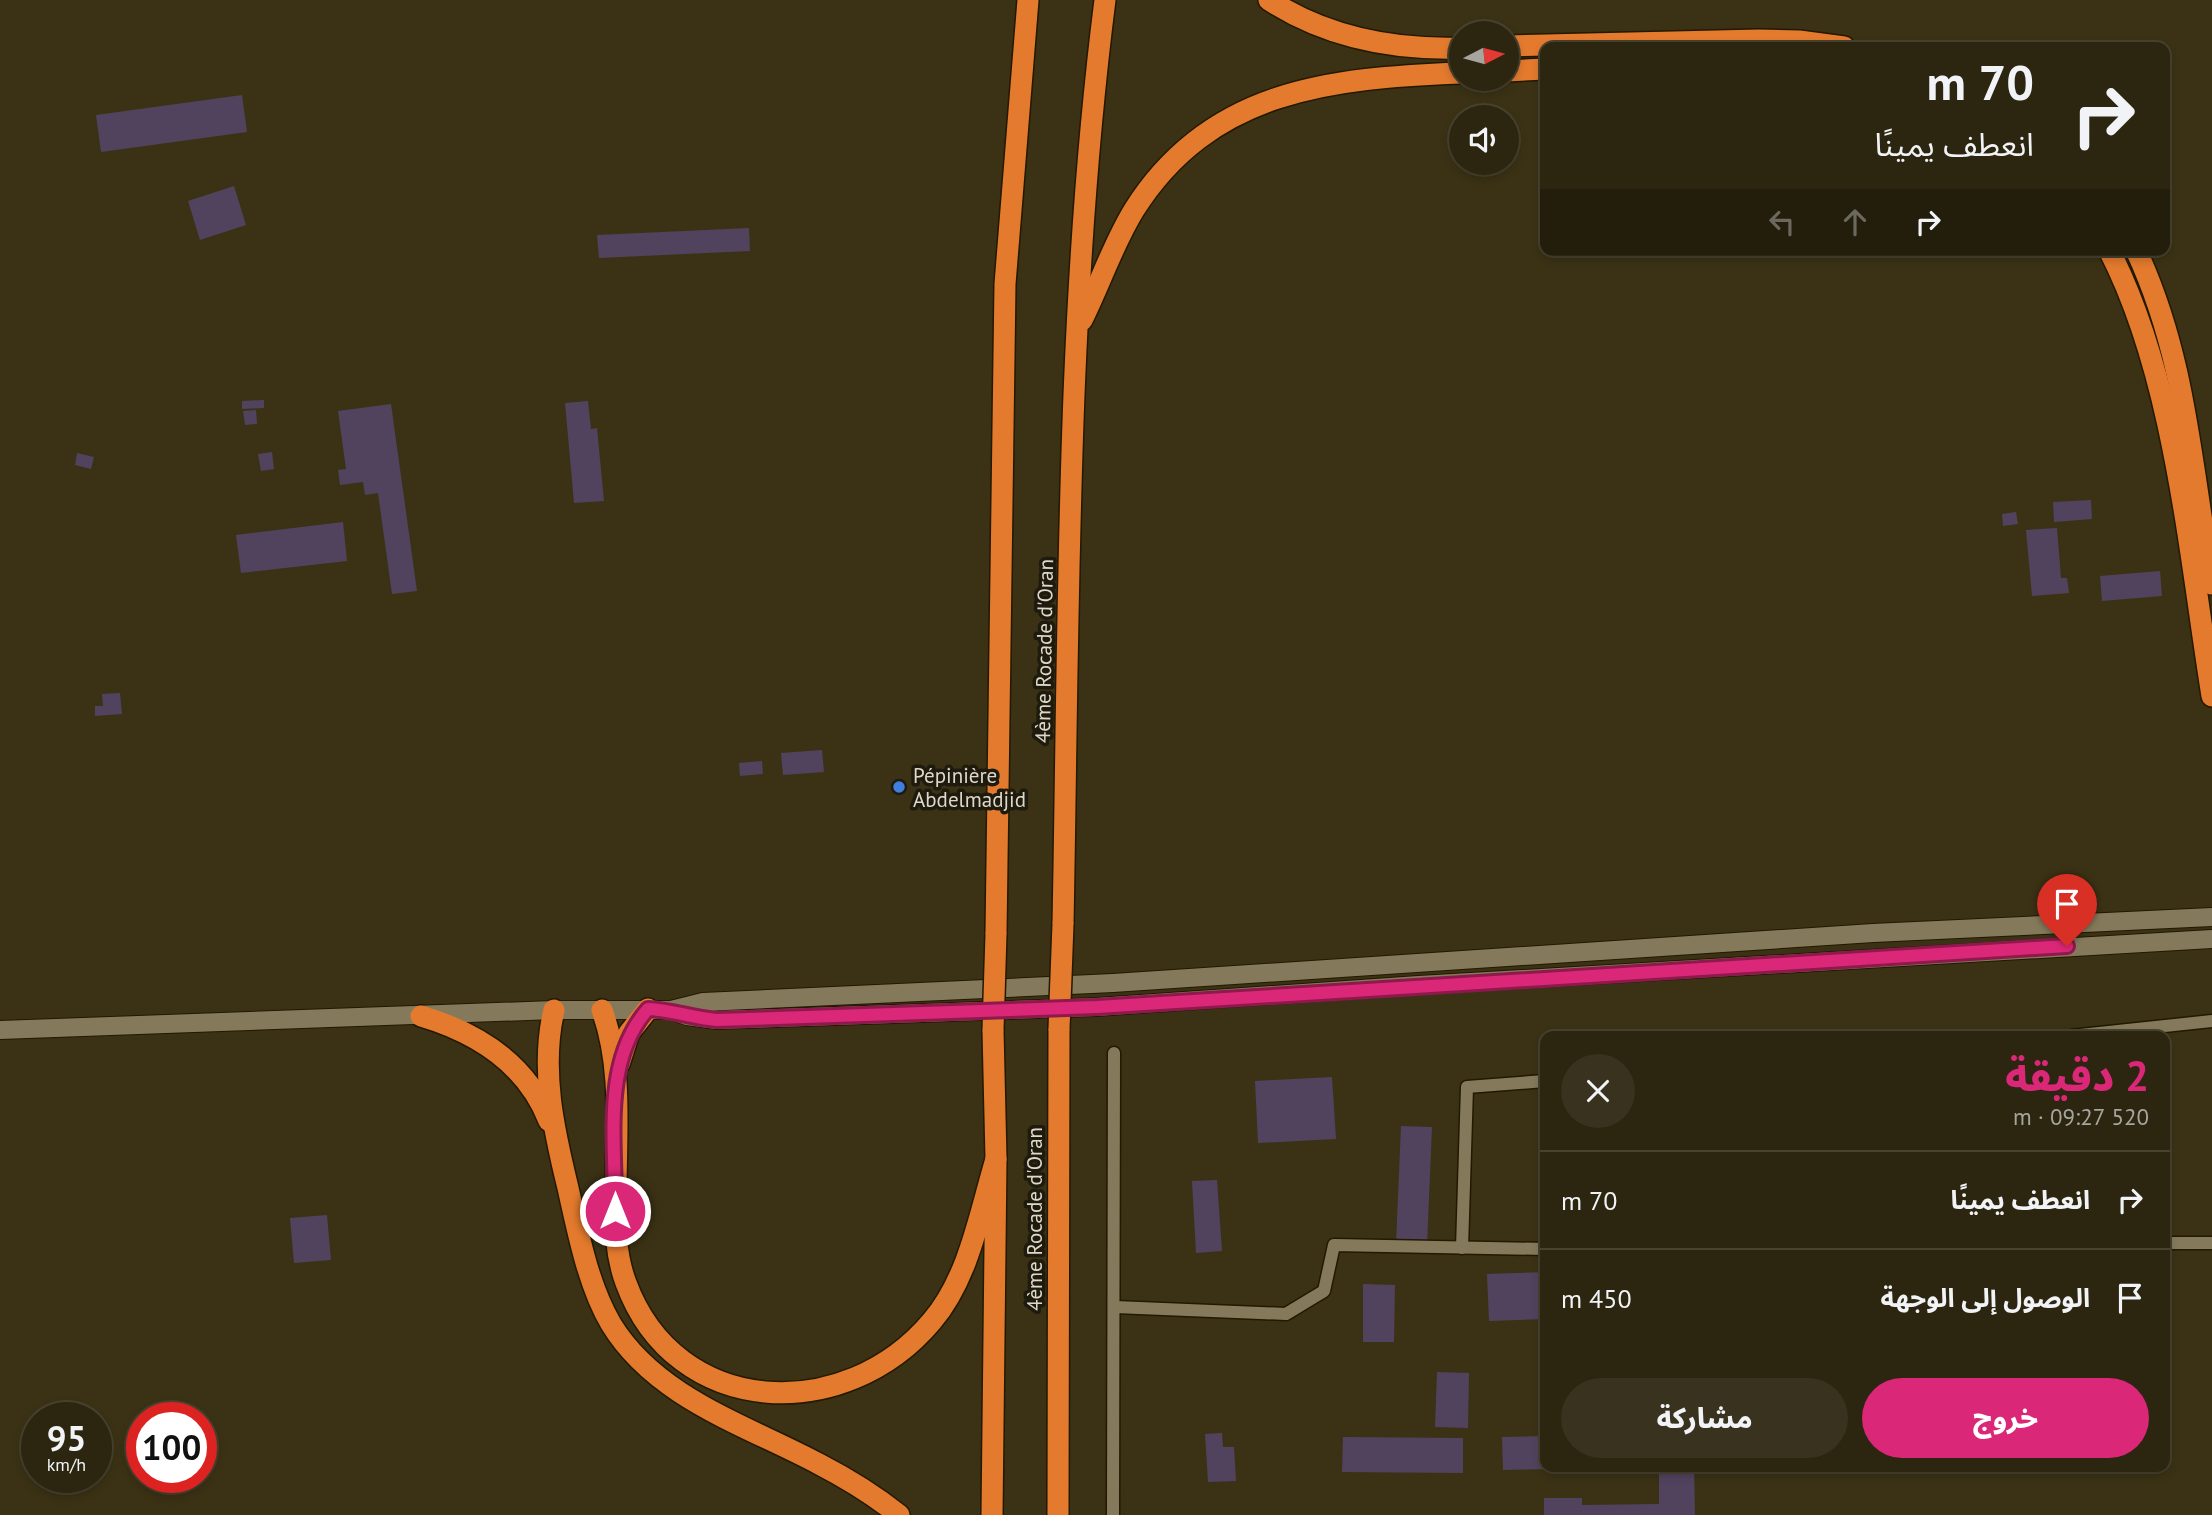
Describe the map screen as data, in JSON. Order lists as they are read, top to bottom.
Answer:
{
  "streets": {
    "highway": ["4ème Rocade d'Oran"]
  },
  "places": ["Pépinière Abdelmadjid"],
  "north": "right",
  "page": {
    "turn": ["70 m", "انعطف يمينًا"],
    "heading": ["2 دقيقة", "520 m · 09:27"],
    "list": [
      {
        "name": "انعطف يمينًا",
        "value": "70 m"
      },
      {
        "name": "الوصول إلى الوجهة",
        "value": "450 m"
      }
    ],
    "buttons": ["خروج", "مشاركة"],
    "speed": "95 km/h",
    "limit": "100"
  }
}
